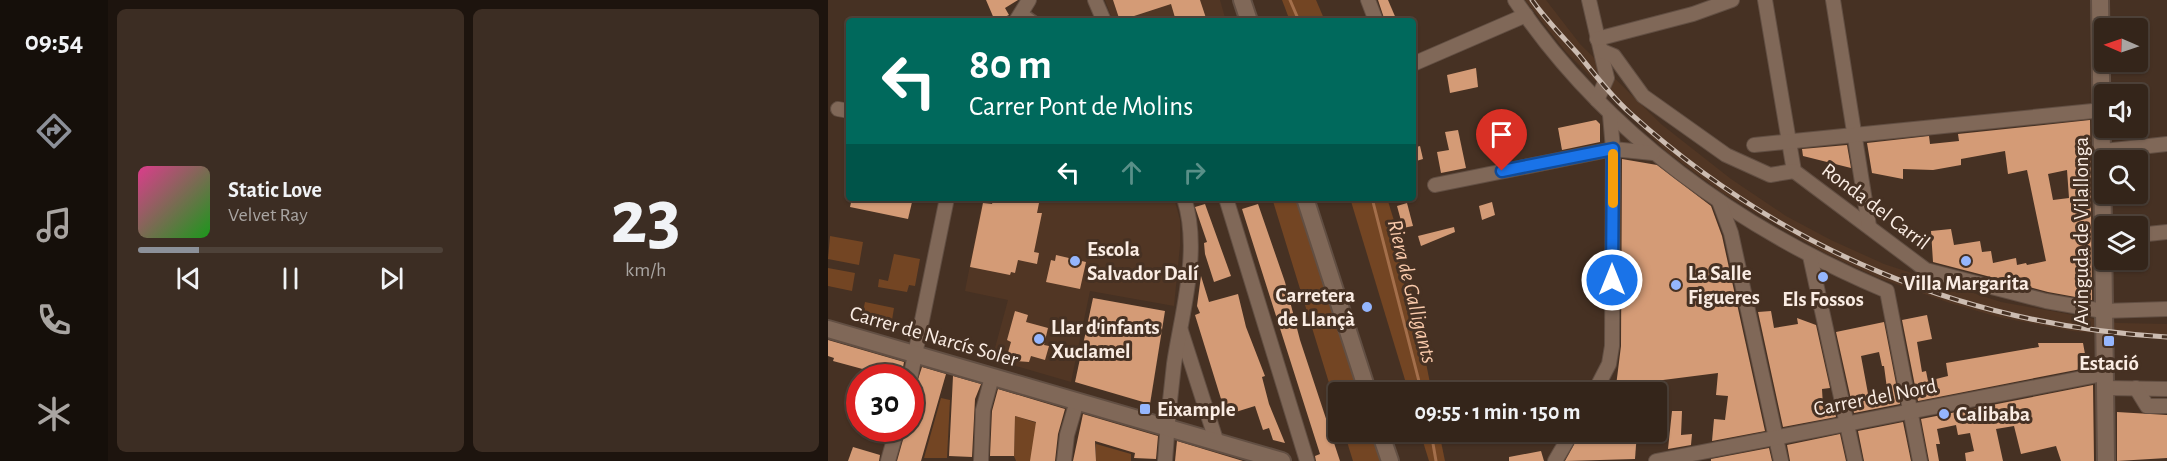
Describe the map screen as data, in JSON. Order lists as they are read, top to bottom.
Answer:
{
  "streets": {
    "street": [
      "Ronda del Carril",
      "Avinguda de Vilallonga",
      "Carrer de Narcís Soler",
      "Carrer del Nord"
    ]
  },
  "crossings": [
    ["Ronda del Carril", "Avinguda de Vilallonga"],
    ["Avinguda de Vilallonga", "Carrer del Nord"]
  ],
  "water": ["Riera de Galligants"],
  "places": {
    "other": [
      "Escola Salvador Dalí",
      "Villa Margarita",
      "Els Fossos",
      "La Salle Figueres",
      "Carretera de Llançà",
      "Llar d'infants Xuclamel",
      "Calibaba"
    ],
    "transit": ["Estació", "Eixample"]
  },
  "north": "left",
  "page": {
    "tabs": "09:54",
    "tile": ["23", "km/h"],
    "turn": ["80 m", "Carrer Pont de Molins"],
    "song": ["Static Love", "Velvet Ray"],
    "limit": "30",
    "trip": "09:55 · 1 min · 150 m"
  }
}
